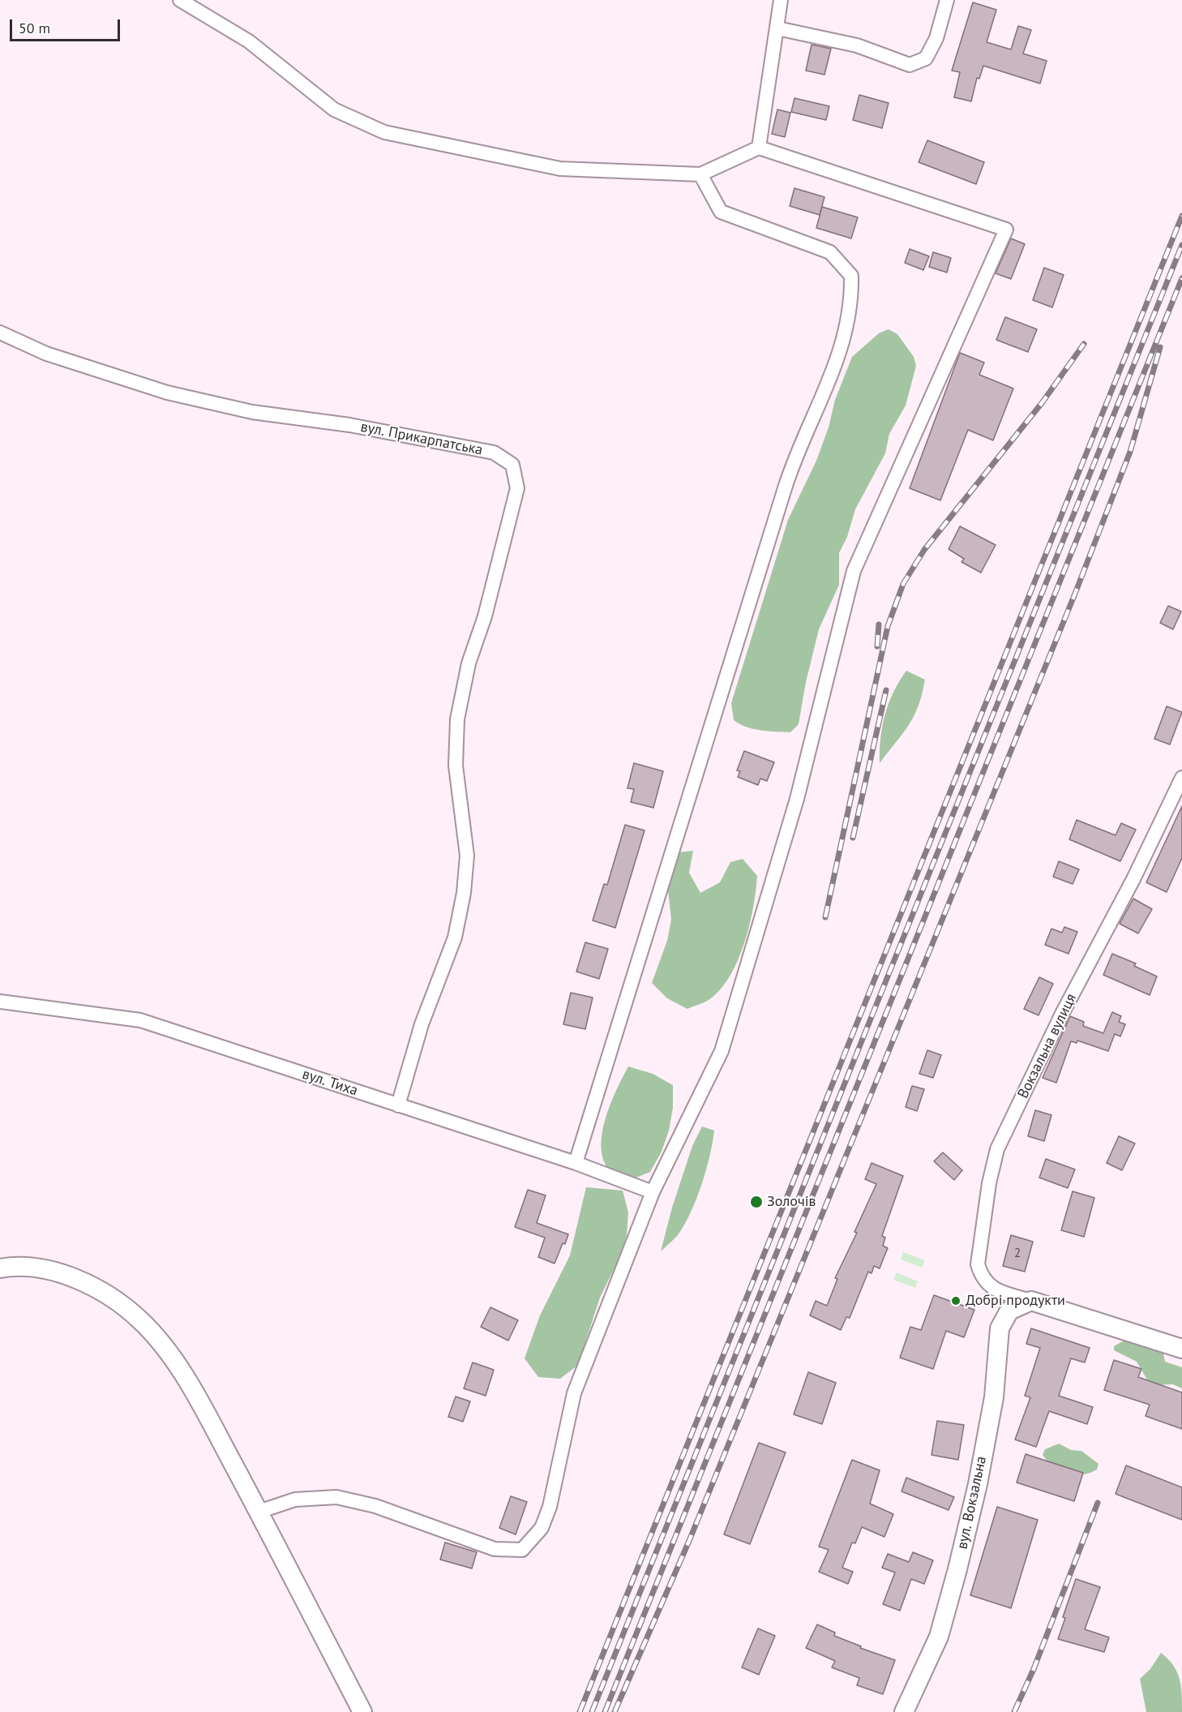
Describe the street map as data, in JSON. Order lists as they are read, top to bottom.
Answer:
{
  "streets": {
    "street": [
      "вул. Прикарпатська",
      "Вокзальна вулиця",
      "вул. Тиха",
      "вул. Вокзальна"
    ]
  },
  "crossings": [
    ["вул. Прикарпатська", "вул. Тиха"],
    ["Вокзальна вулиця", "вул. Вокзальна"]
  ],
  "places": ["Золочів", "Добрі продукти"],
  "house_numbers": ["2"],
  "scale_bar": "50 m"
}
